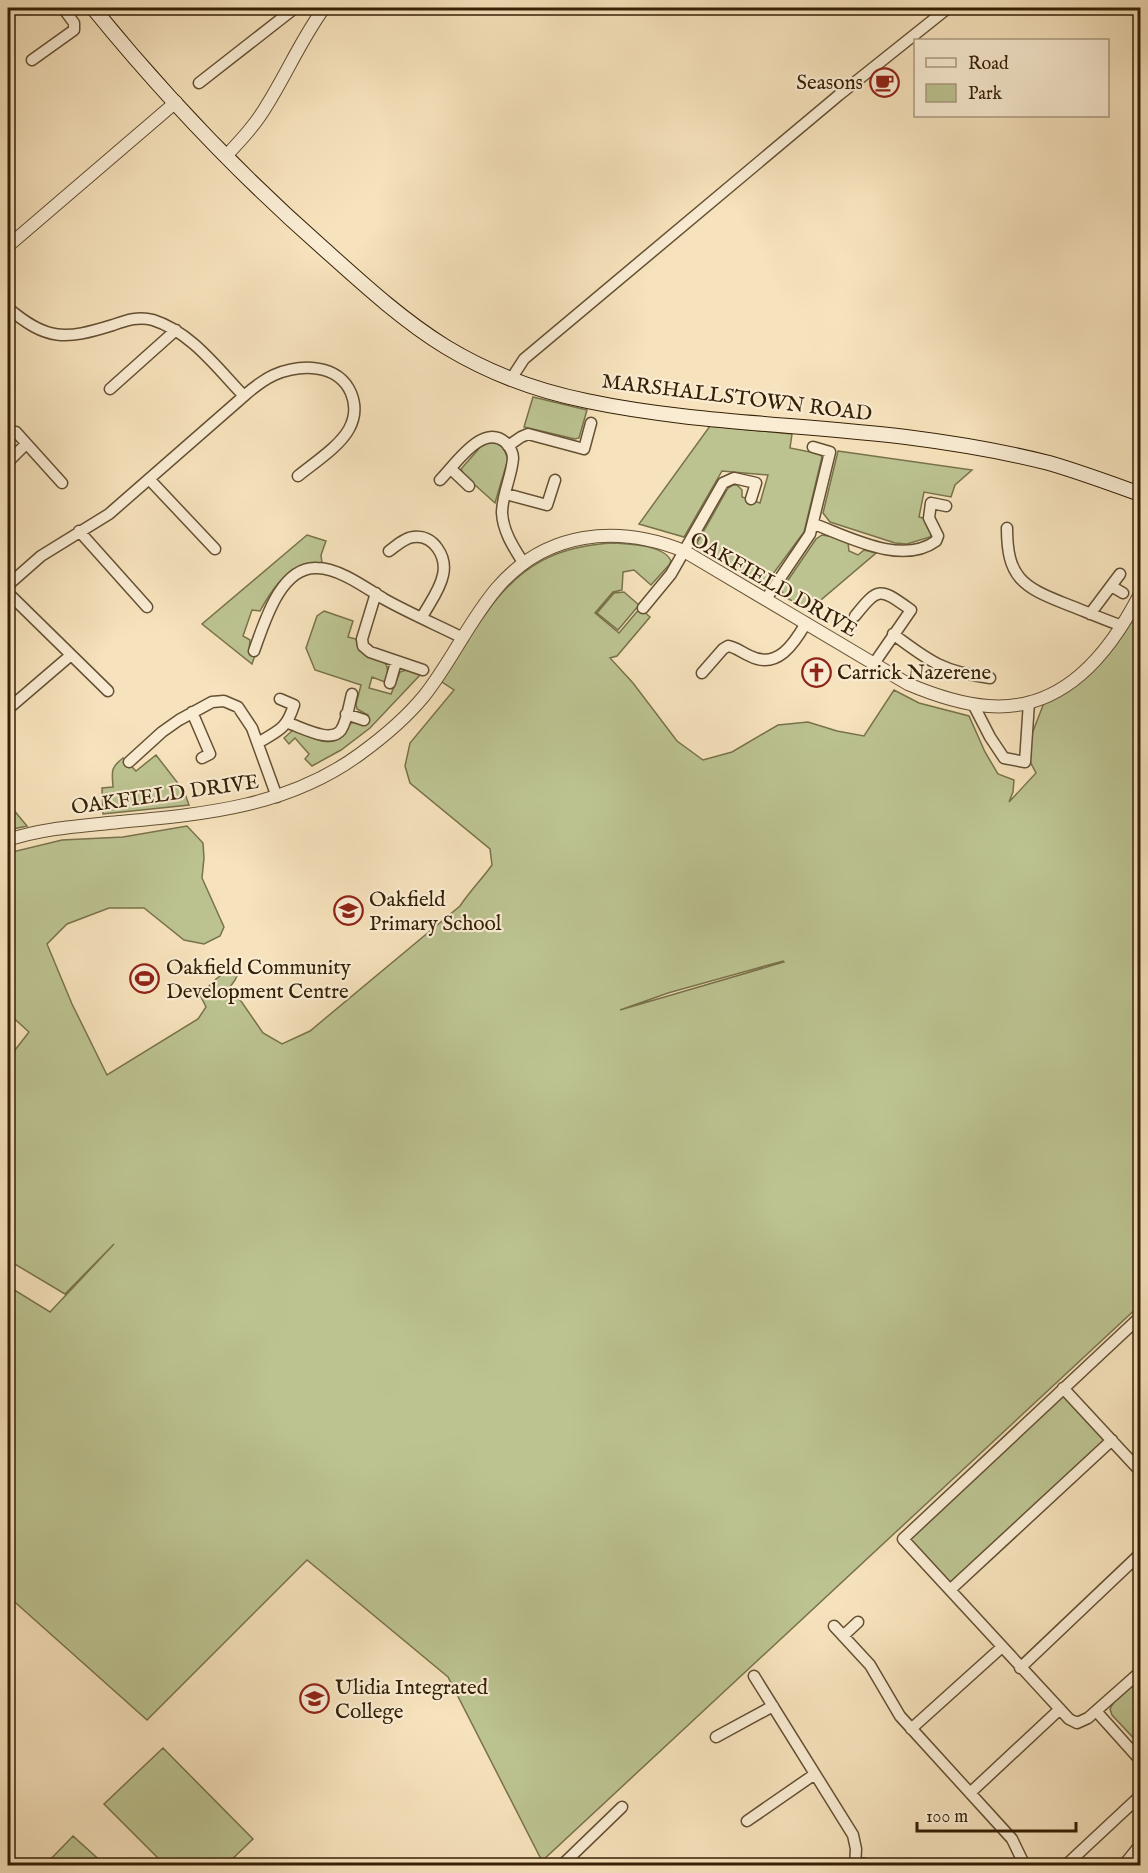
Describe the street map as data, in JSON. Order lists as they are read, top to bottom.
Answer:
{
  "streets": {
    "main road": ["MARSHALLSTOWN ROAD"],
    "street": ["OAKFIELD DRIVE"]
  },
  "places": {
    "cafe": ["Seasons"],
    "church": ["Carrick Nazerene"],
    "school or university": ["Oakfield Primary School", "Ulidia Integrated College"],
    "sports": ["Oakfield Community Development Centre"]
  },
  "legend": ["Road", "Park"],
  "scale_bar": "100 m"
}
